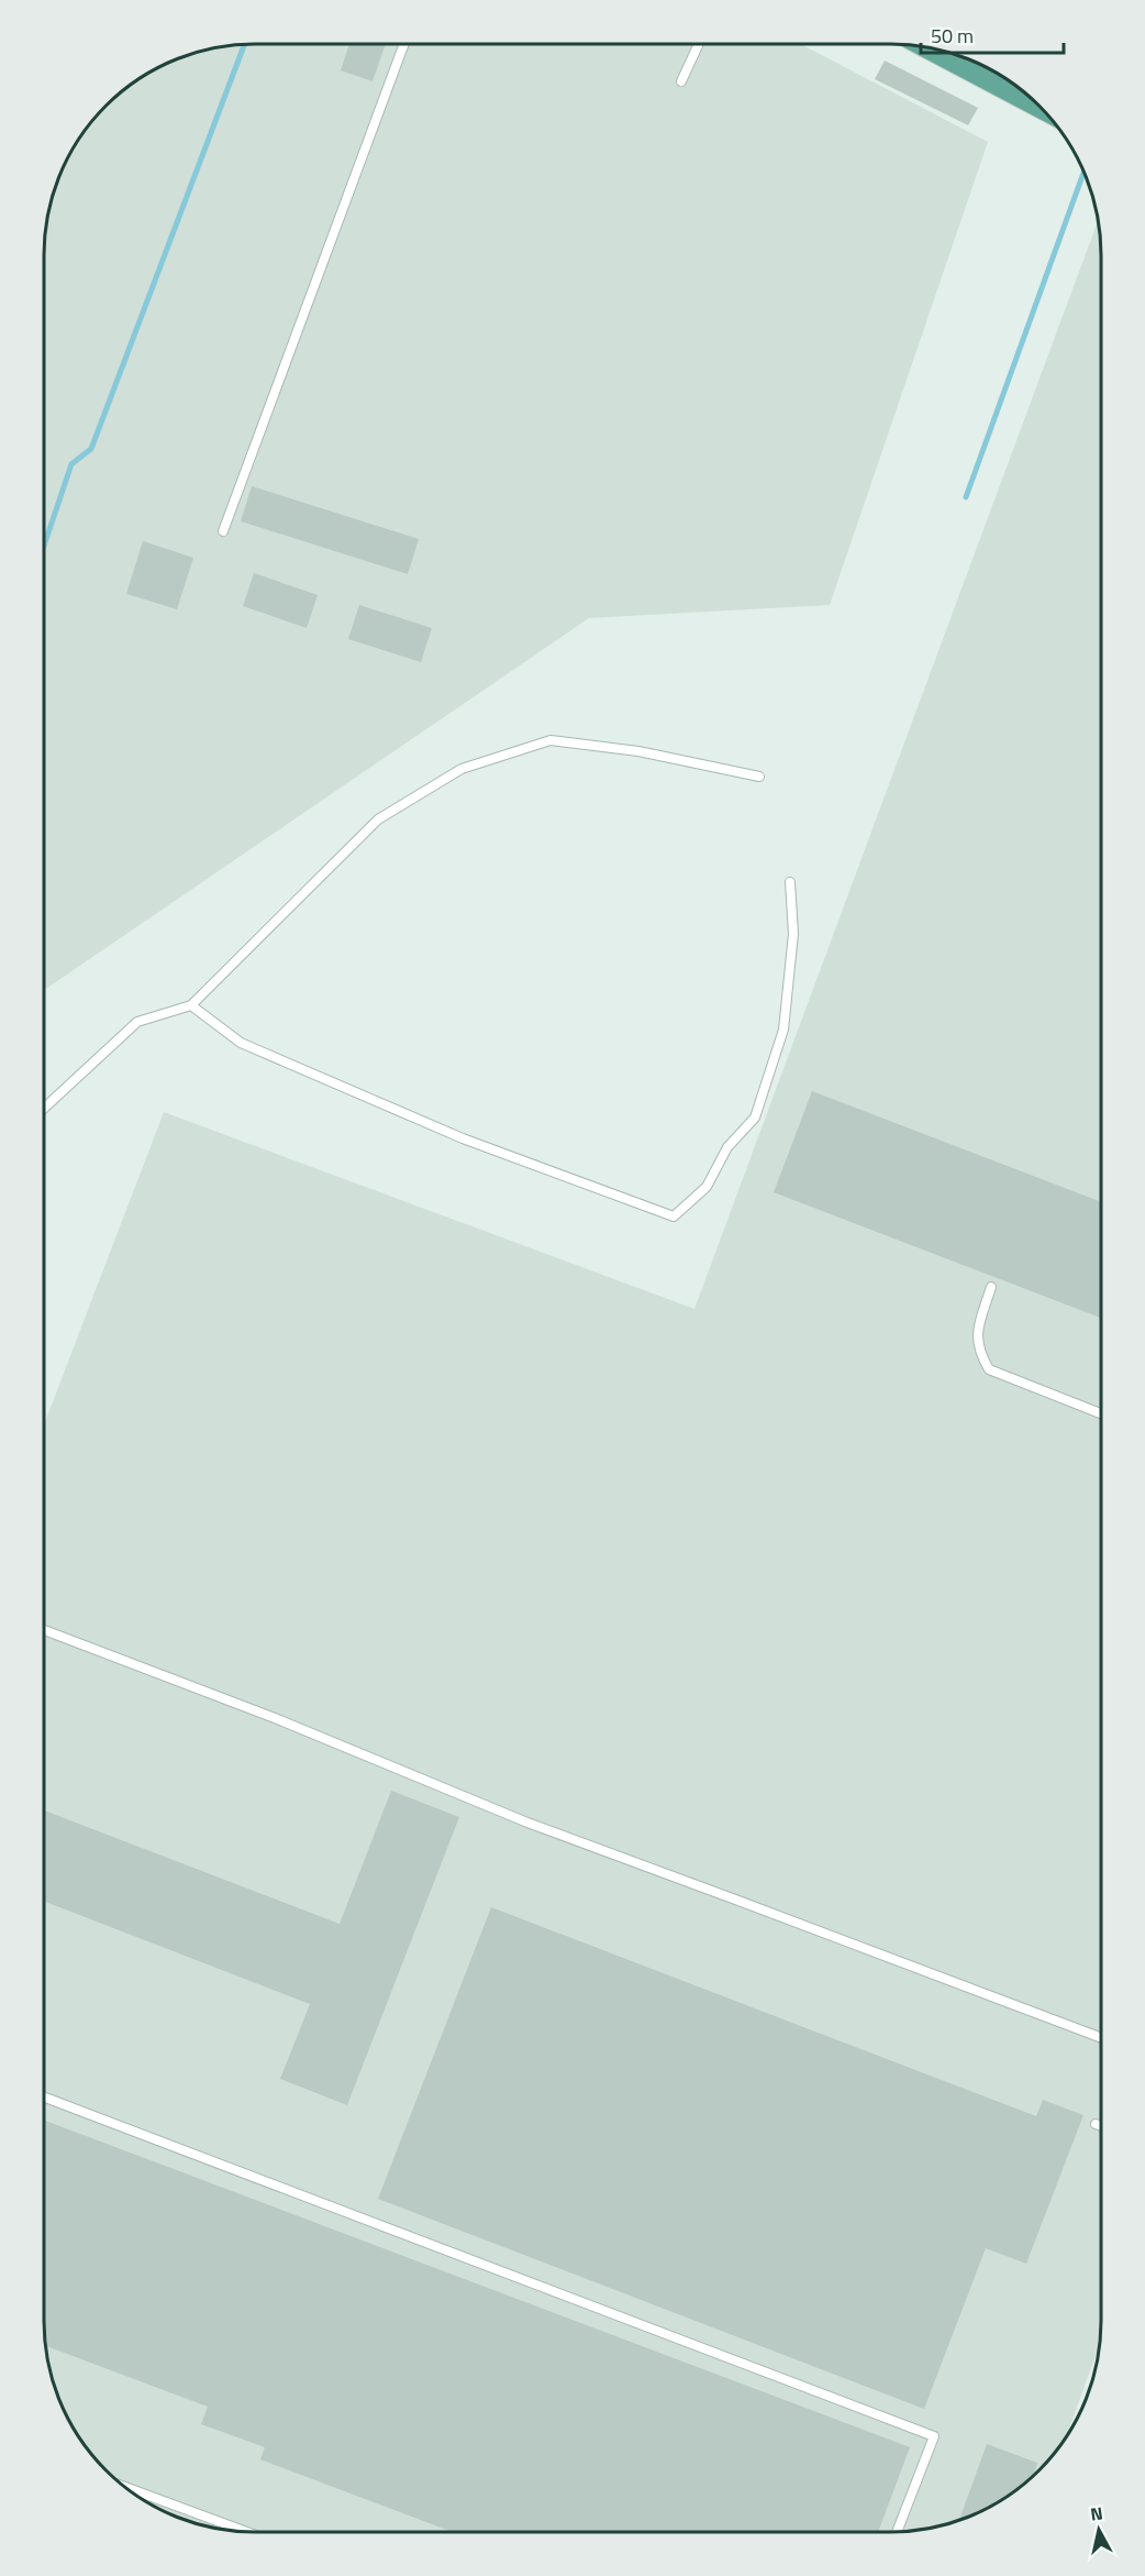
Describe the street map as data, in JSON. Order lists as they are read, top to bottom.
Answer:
{
  "scale_bar": "50 m",
  "north": "top"
}
